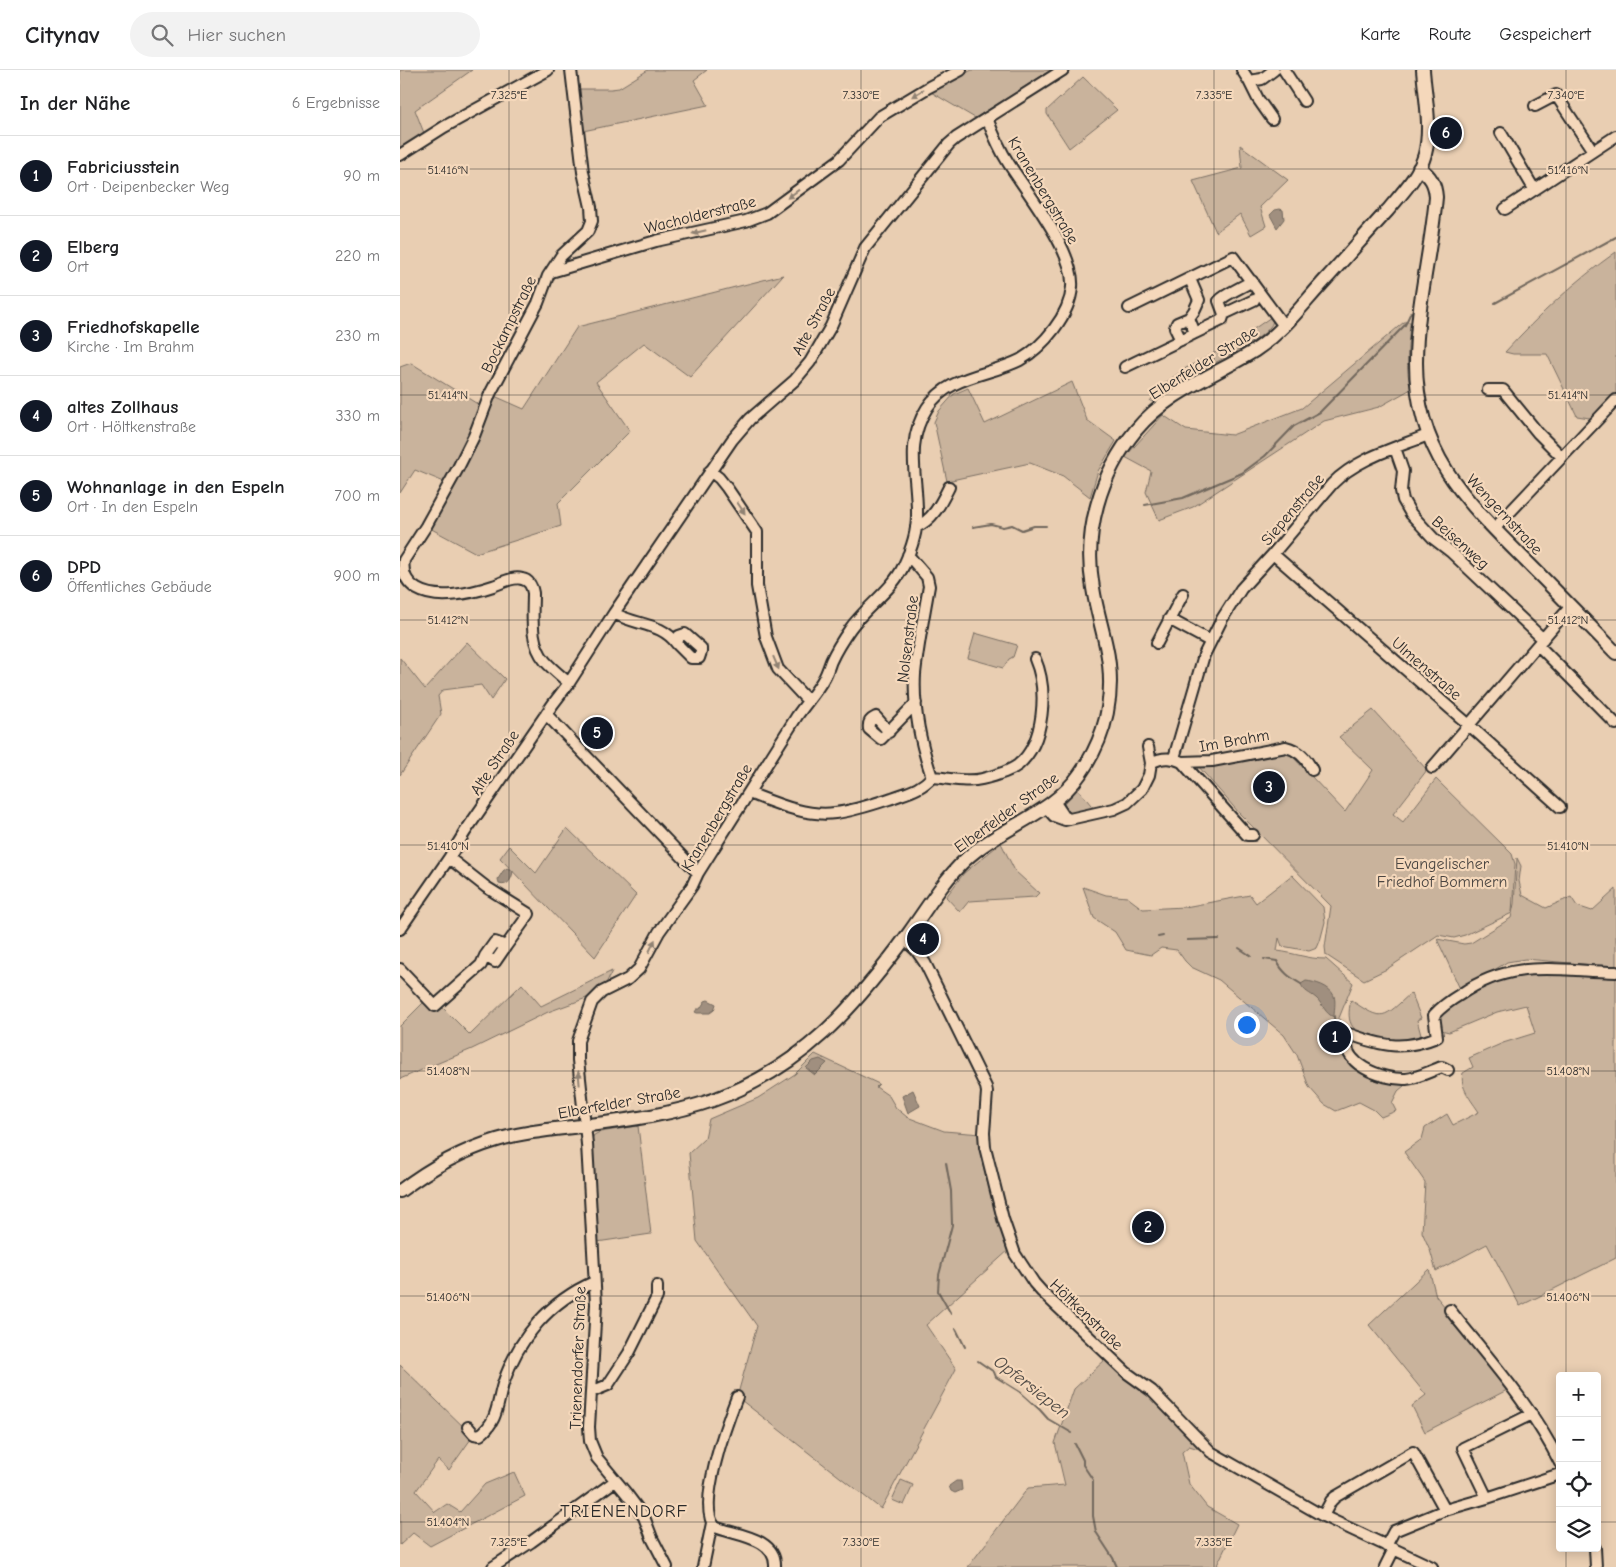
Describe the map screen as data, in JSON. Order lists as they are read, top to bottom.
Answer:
{
  "streets": {
    "main road": ["Elberfelder Straße", "Wengernstraße"],
    "street": [
      "Kranenbergstraße",
      "Wacholderstraße",
      "Alte Straße",
      "Bockampstraße",
      "Siepenstraße",
      "Beisenweg",
      "Nolsenstraße",
      "Ulmenstraße",
      "Im Brahm",
      "Höltkenstraße",
      "Trienendorfer Straße"
    ]
  },
  "crossings": [
    ["Kranenbergstraße", "Alte Straße"],
    ["Kranenbergstraße", "Elberfelder Straße"],
    ["Kranenbergstraße", "Nolsenstraße"],
    ["Kranenbergstraße", "Trienendorfer Straße"],
    ["Wacholderstraße", "Bockampstraße"],
    ["Alte Straße", "Bockampstraße"],
    ["Elberfelder Straße", "Wengernstraße"],
    ["Elberfelder Straße", "Höltkenstraße"],
    ["Elberfelder Straße", "Trienendorfer Straße"],
    ["Siepenstraße", "Wengernstraße"],
    ["Siepenstraße", "Beisenweg"],
    ["Siepenstraße", "Ulmenstraße"],
    ["Siepenstraße", "Im Brahm"]
  ],
  "one_way": ["Wacholderstraße"],
  "districts": ["TRIENENDORF"],
  "water": ["Opfersiepen"],
  "parks": ["Evangelischer Friedhof Bommern"],
  "page": {
    "header": "Citynav",
    "search": "Hier suchen",
    "nav": ["Karte", "Route", "Gespeichert"],
    "heading": ["In der Nähe", "6 Ergebnisse"],
    "pins": [
      "6",
      "5",
      "3",
      "4",
      "1",
      "2"
    ],
    "list": [
      {
        "mark": "1",
        "name": "Fabriciusstein",
        "note": "Ort · Deipenbecker Weg",
        "value": "90 m"
      },
      {
        "mark": "2",
        "name": "Elberg",
        "note": "Ort",
        "value": "220 m"
      },
      {
        "mark": "3",
        "name": "Friedhofskapelle",
        "note": "Kirche · Im Brahm",
        "value": "230 m"
      },
      {
        "mark": "4",
        "name": "altes Zollhaus",
        "note": "Ort · Höltkenstraße",
        "value": "330 m"
      },
      {
        "mark": "5",
        "name": "Wohnanlage in den Espeln",
        "note": "Ort · In den Espeln",
        "value": "700 m"
      },
      {
        "mark": "6",
        "name": "DPD",
        "note": "Öffentliches Gebäude",
        "value": "900 m"
      }
    ],
    "map_buttons": ["+", "−"]
  },
  "coordinates": [
    "7.325°E",
    "7.330°E",
    "7.335°E",
    "7.340°E",
    "51.416°N",
    "51.414°N",
    "51.412°N",
    "51.410°N",
    "51.408°N",
    "51.406°N",
    "51.404°N"
  ]
}
